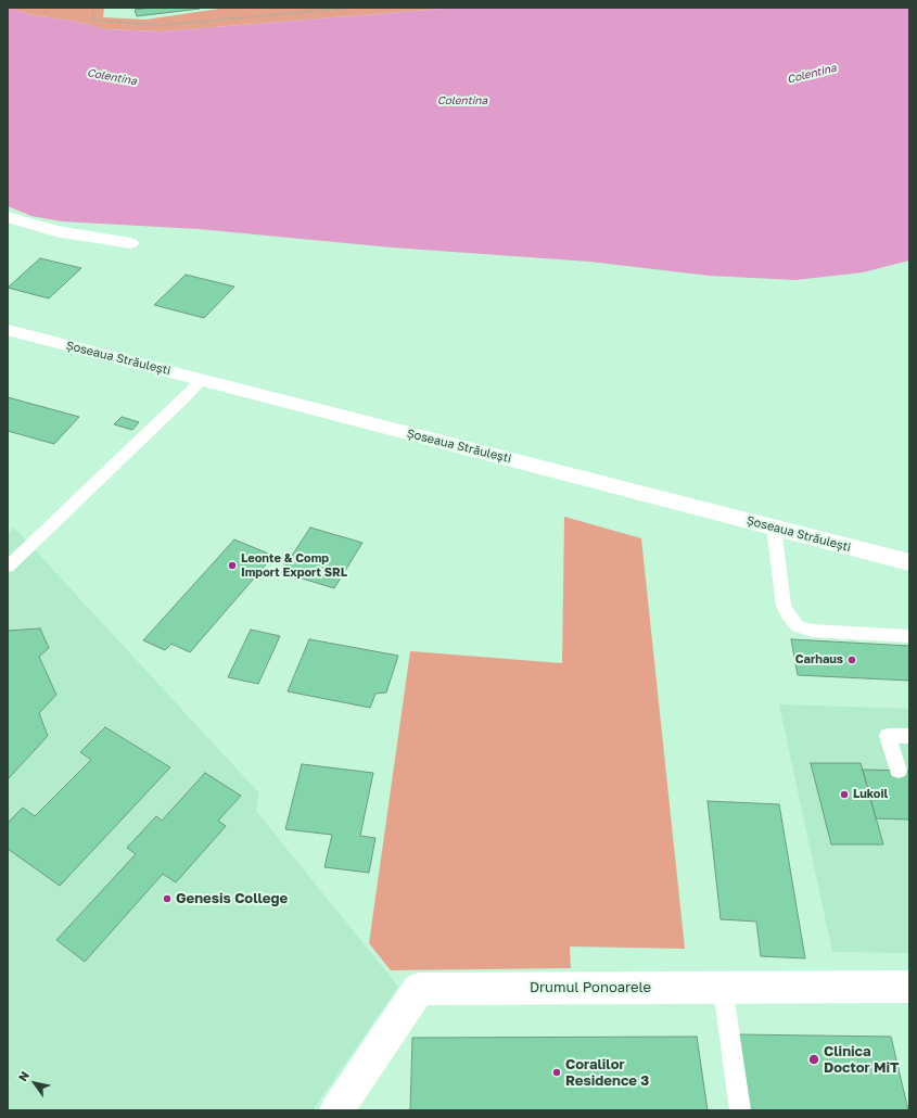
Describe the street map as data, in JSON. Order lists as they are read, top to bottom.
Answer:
{
  "streets": {
    "street": ["Șoseaua Străulești", "Drumul Ponoarele"]
  },
  "water": ["Colentina"],
  "places": [
    "Leonte & Comp Import Export SRL",
    "Carhaus",
    "Lukoil",
    "Genesis College",
    "Clinica Doctor MiT",
    "Coralilor Residence 3"
  ],
  "north": "top left"
}
